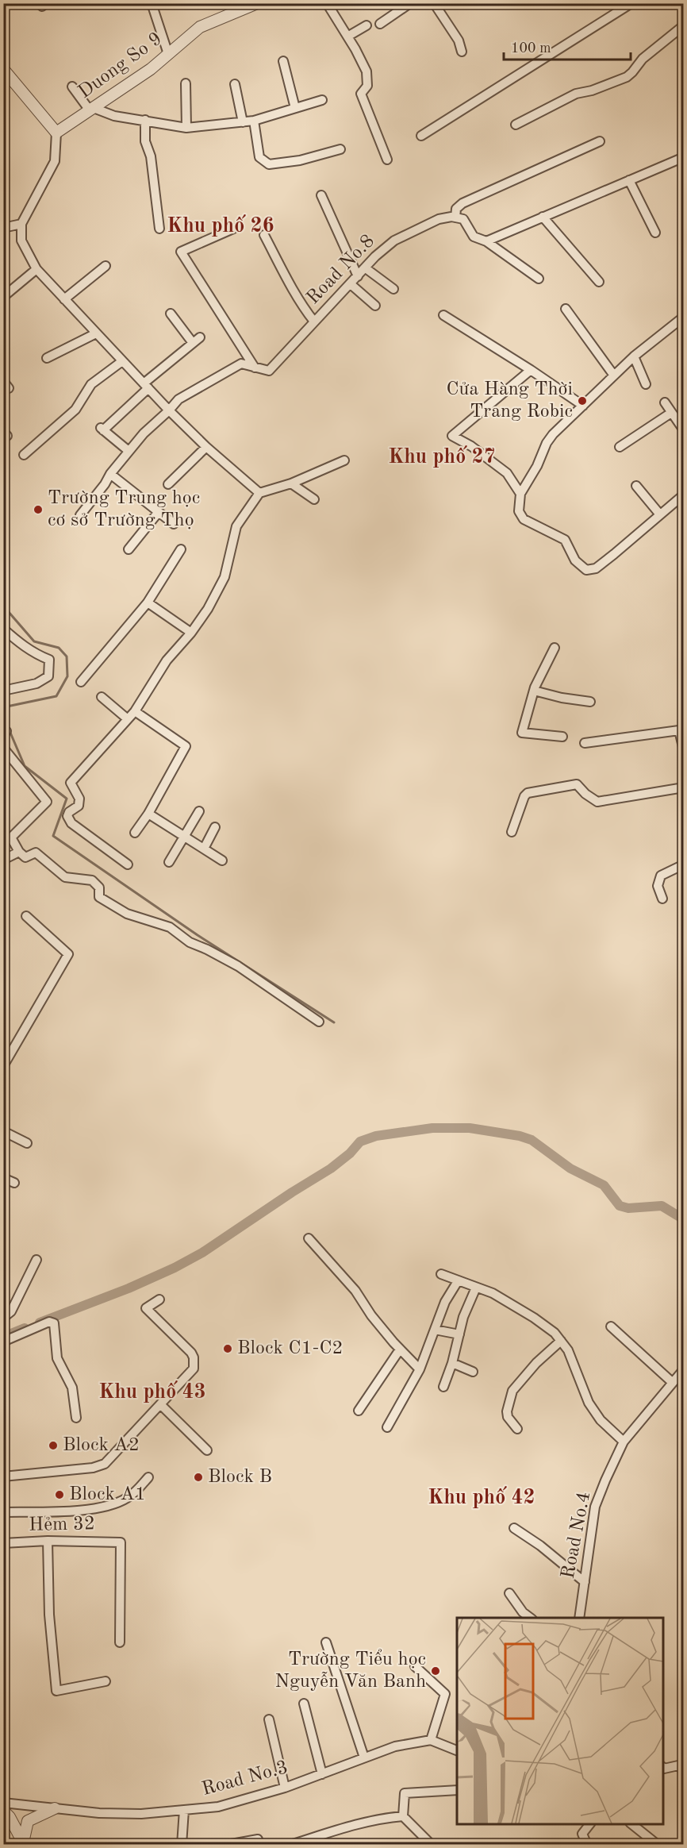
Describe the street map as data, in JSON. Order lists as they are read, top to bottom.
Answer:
{
  "streets": {
    "street": [
      "Duong So 9",
      "Road No.8",
      "Hẻm 32",
      "Road No.4",
      "Road No.3"
    ]
  },
  "districts": [
    "Khu phố 26",
    "Khu phố 27",
    "Khu phố 43",
    "Khu phố 42"
  ],
  "places": [
    "Cửa Hàng Thời Trang Robic",
    "Trường Trung học cơ sở Trường Thọ",
    "Block C1-C2",
    "Block A2",
    "Block B",
    "Block A1",
    "Trường Tiểu học Nguyễn Văn Banh"
  ],
  "scale_bar": "100 m"
}
